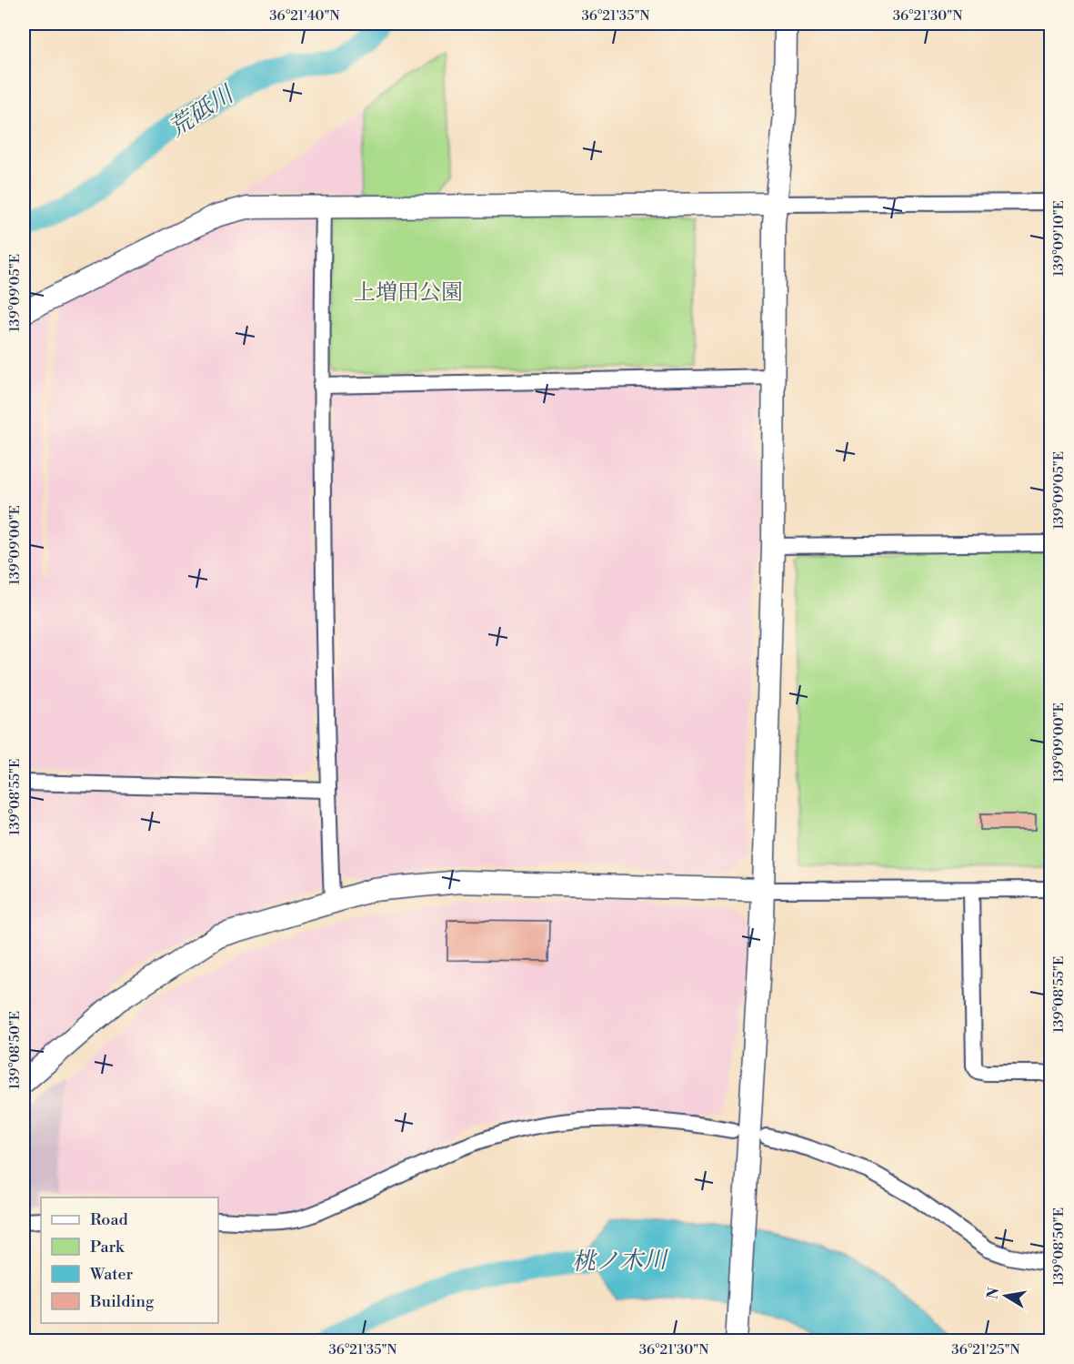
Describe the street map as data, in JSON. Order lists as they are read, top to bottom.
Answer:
{
  "water": ["荒砥川", "桃ノ木川"],
  "parks": ["上増田公園"],
  "legend": [
    "Road",
    "Park",
    "Water",
    "Building"
  ],
  "north": "left",
  "coordinates": [
    "36°21'40\"N",
    "36°21'35\"N",
    "36°21'30\"N",
    "139°09'10\"E",
    "139°09'05\"E",
    "139°09'00\"E",
    "139°08'55\"E",
    "139°08'50\"E",
    "36°21'25\"N"
  ]
}
